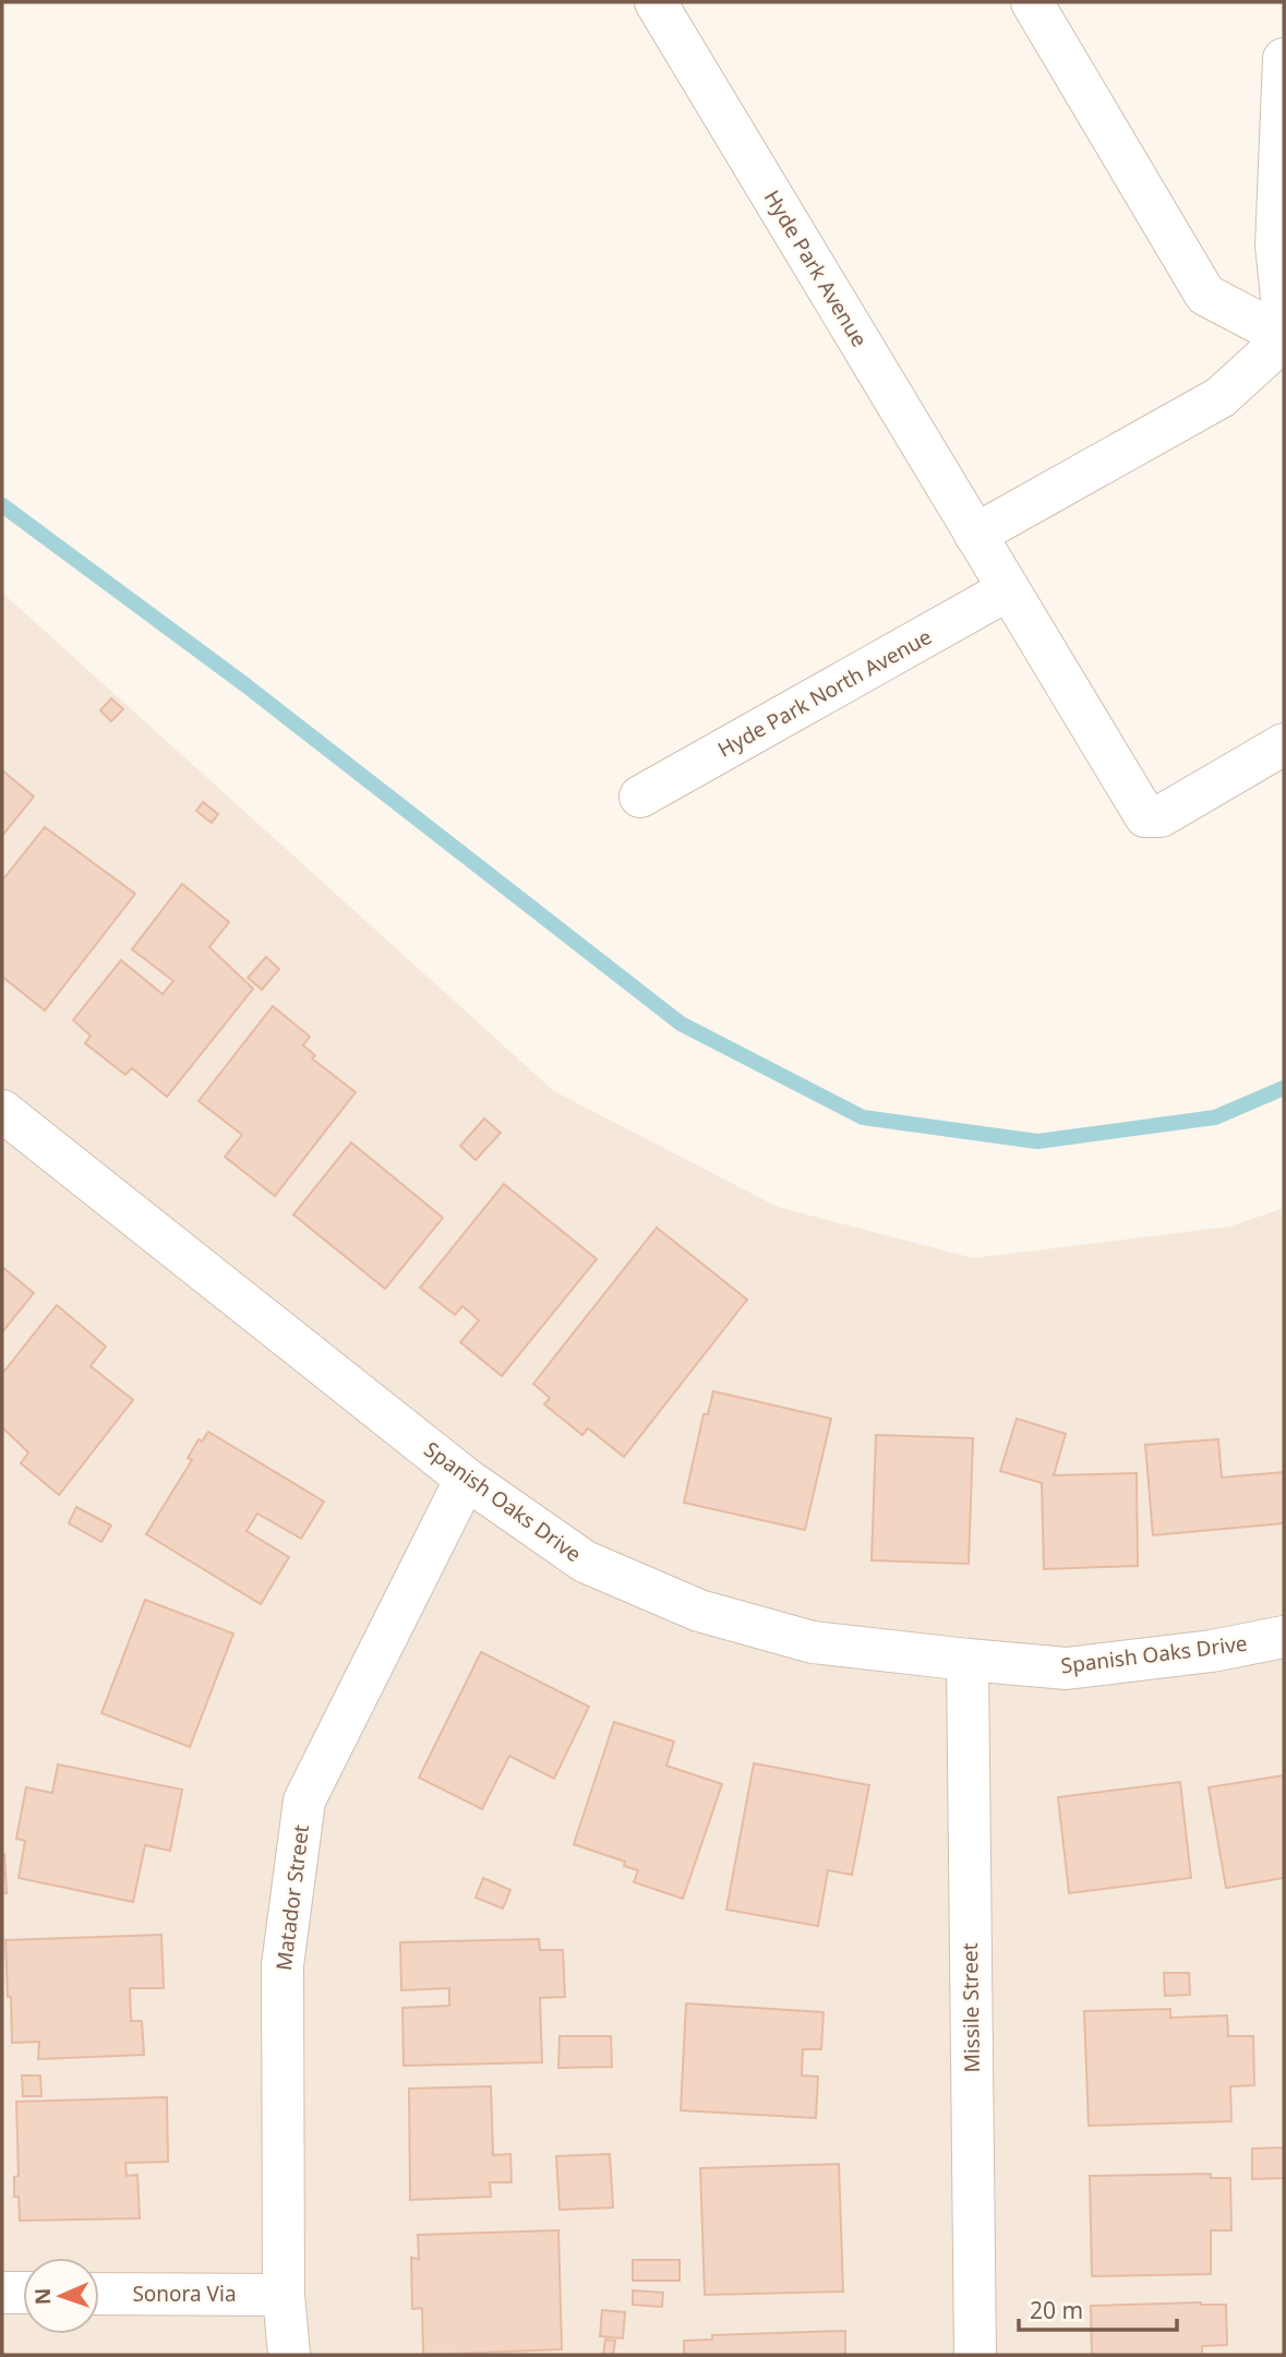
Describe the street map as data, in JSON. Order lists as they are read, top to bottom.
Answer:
{
  "streets": {
    "street": [
      "Hyde Park Avenue",
      "Hyde Park North Avenue",
      "Spanish Oaks Drive",
      "Matador Street",
      "Missile Street",
      "Sonora Via"
    ]
  },
  "crossings": [
    ["Hyde Park Avenue", "Hyde Park North Avenue"],
    ["Spanish Oaks Drive", "Matador Street"],
    ["Spanish Oaks Drive", "Missile Street"],
    ["Matador Street", "Sonora Via"]
  ],
  "scale_bar": "20 m",
  "north": "left"
}
